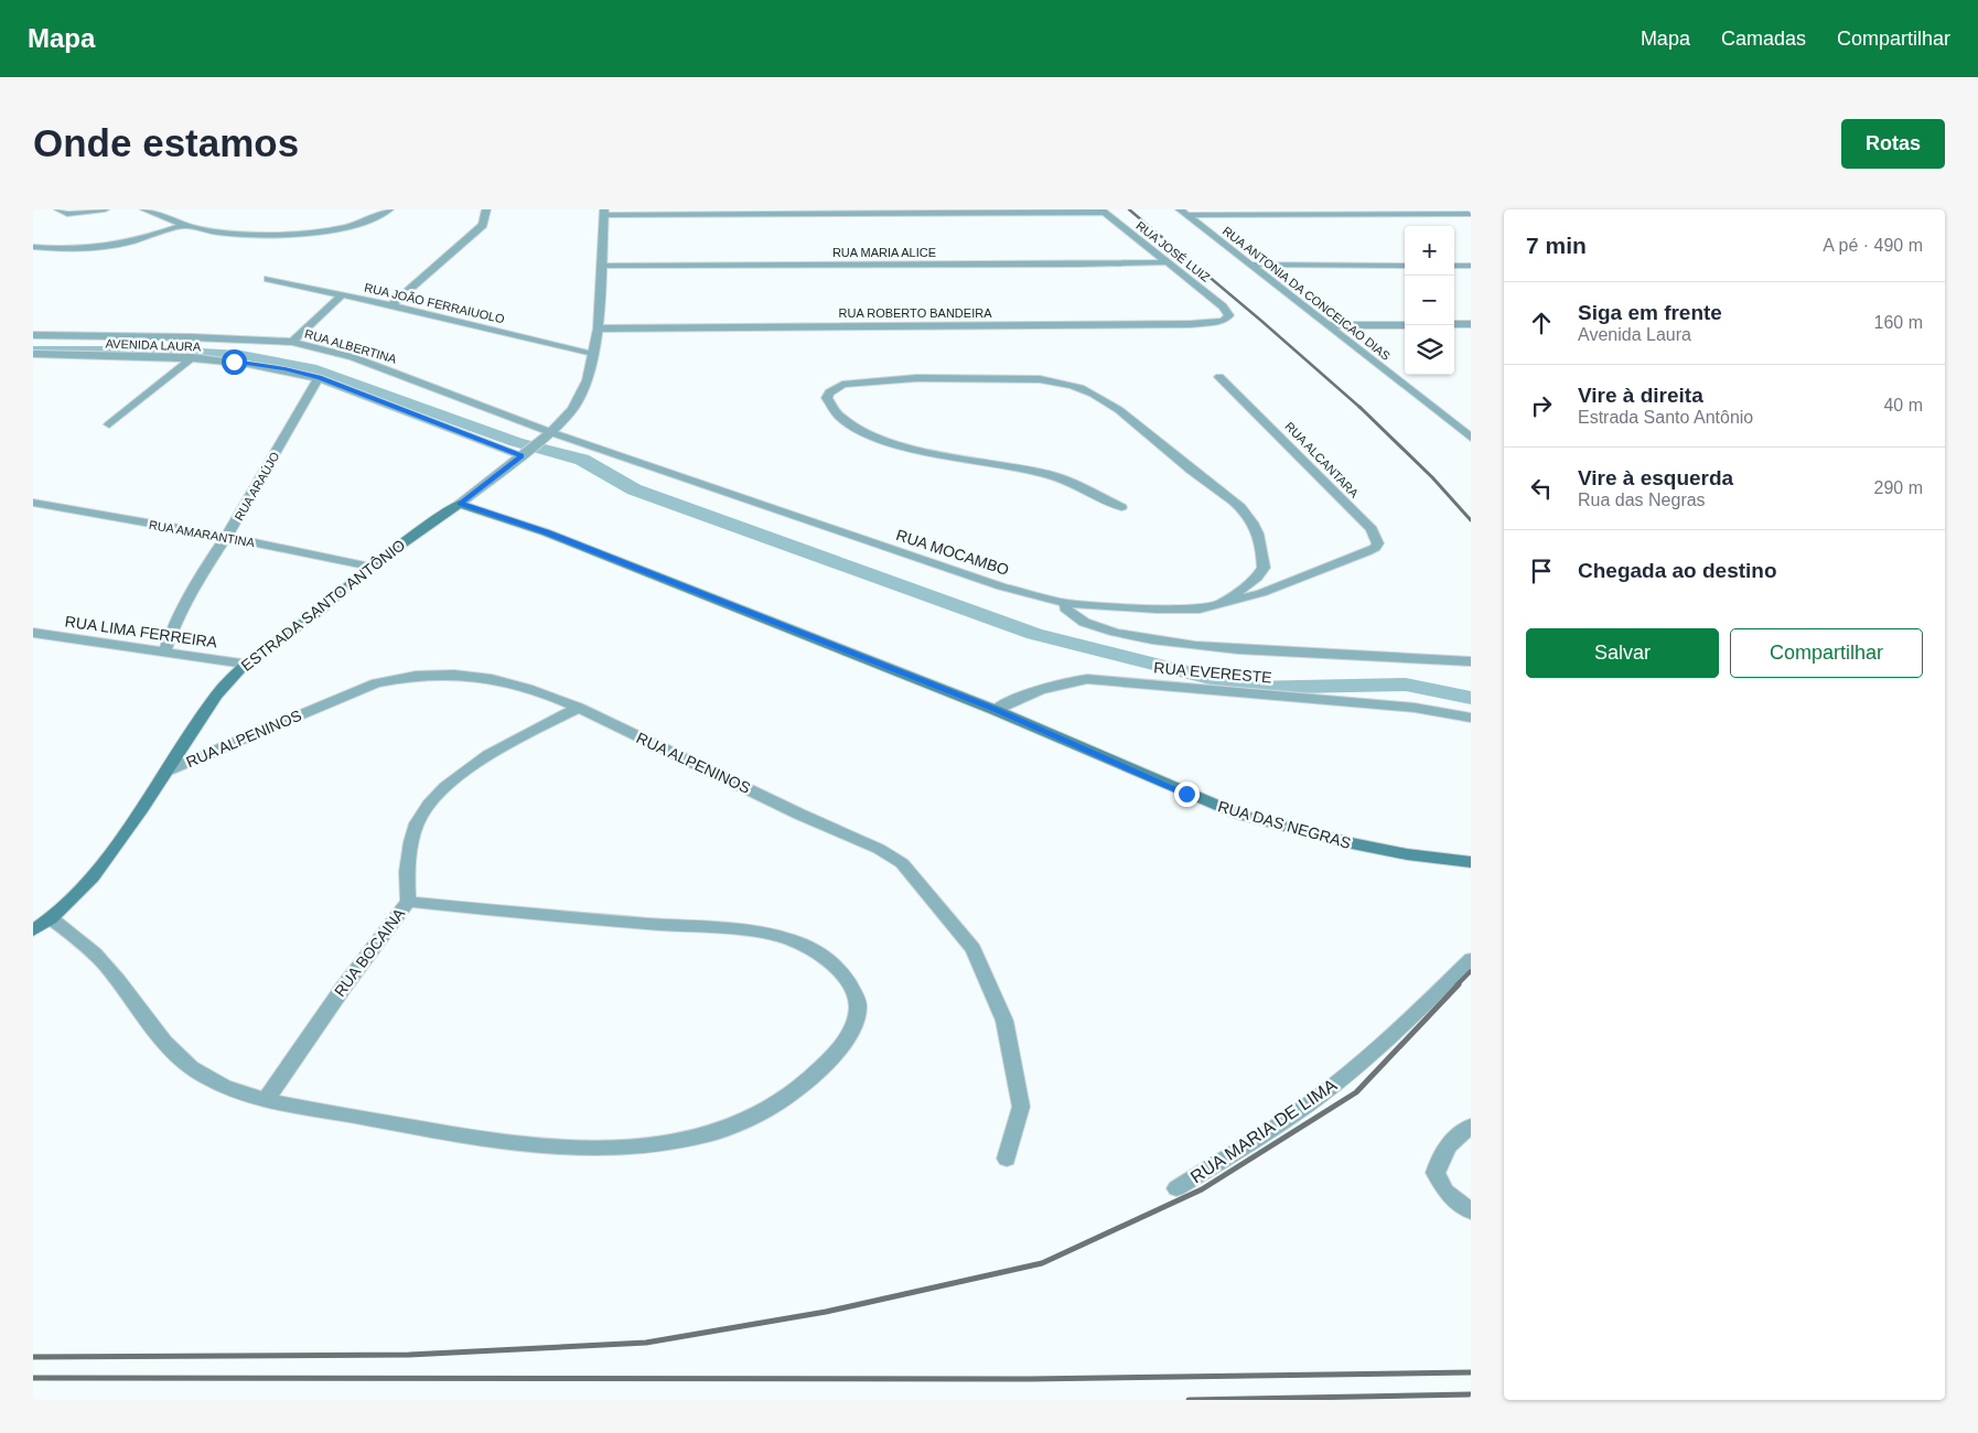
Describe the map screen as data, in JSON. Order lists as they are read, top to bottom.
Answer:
{
  "streets": {
    "main road": ["ESTRADA SANTO ANTÔNIO", "RUA DAS NEGRAS"],
    "street": [
      "RUA JOSÉ LUIZ",
      "RUA MARIA ALICE",
      "RUA ANTONIA DA CONCEICAO DIAS",
      "RUA JOÃO FERRAIUOLO",
      "RUA ROBERTO BANDEIRA",
      "AVENIDA LAURA",
      "RUA ALBERTINA",
      "RUA ALCANTARA",
      "RUA ARAÚJO",
      "RUA AMARANTINA",
      "RUA MOCAMBO",
      "RUA LIMA FERREIRA",
      "RUA EVERESTE",
      "RUA ALPENINOS",
      "RUA BOCAINA",
      "RUA MARIA DE LIMA"
    ]
  },
  "crossings": [
    ["RUA JOSÉ LUIZ", "RUA MARIA ALICE"],
    ["RUA JOSÉ LUIZ", "RUA ROBERTO BANDEIRA"],
    ["RUA MARIA ALICE", "ESTRADA SANTO ANTÔNIO"],
    ["RUA JOÃO FERRAIUOLO", "ESTRADA SANTO ANTÔNIO"],
    ["RUA ROBERTO BANDEIRA", "ESTRADA SANTO ANTÔNIO"],
    ["AVENIDA LAURA", "RUA ARAÚJO"],
    ["AVENIDA LAURA", "ESTRADA SANTO ANTÔNIO"],
    ["RUA ALBERTINA", "RUA MOCAMBO"],
    ["RUA ALBERTINA", "ESTRADA SANTO ANTÔNIO"],
    ["RUA ALCANTARA", "RUA MOCAMBO"],
    ["RUA ARAÚJO", "RUA AMARANTINA"],
    ["RUA ARAÚJO", "RUA LIMA FERREIRA"],
    ["RUA AMARANTINA", "ESTRADA SANTO ANTÔNIO"],
    ["RUA MOCAMBO", "ESTRADA SANTO ANTÔNIO"],
    ["ESTRADA SANTO ANTÔNIO", "RUA LIMA FERREIRA"],
    ["ESTRADA SANTO ANTÔNIO", "RUA ALPENINOS"],
    ["ESTRADA SANTO ANTÔNIO", "RUA DAS NEGRAS"],
    ["RUA EVERESTE", "RUA DAS NEGRAS"],
    ["RUA ALPENINOS", "RUA BOCAINA"]
  ],
  "page": {
    "header": "Mapa",
    "nav": ["Mapa", "Camadas", "Compartilhar"],
    "buttons": [
      "Rotas",
      ["Salvar", "Compartilhar"]
    ],
    "title": "Onde estamos",
    "heading": ["7 min", "A pé · 490 m"],
    "map_buttons": ["+", "−"],
    "list": [
      ["Siga em frente", "Avenida Laura", "160 m"],
      ["Vire à direita", "Estrada Santo Antônio", "40 m"],
      ["Vire à esquerda", "Rua das Negras", "290 m"],
      "Chegada ao destino"
    ]
  }
}
